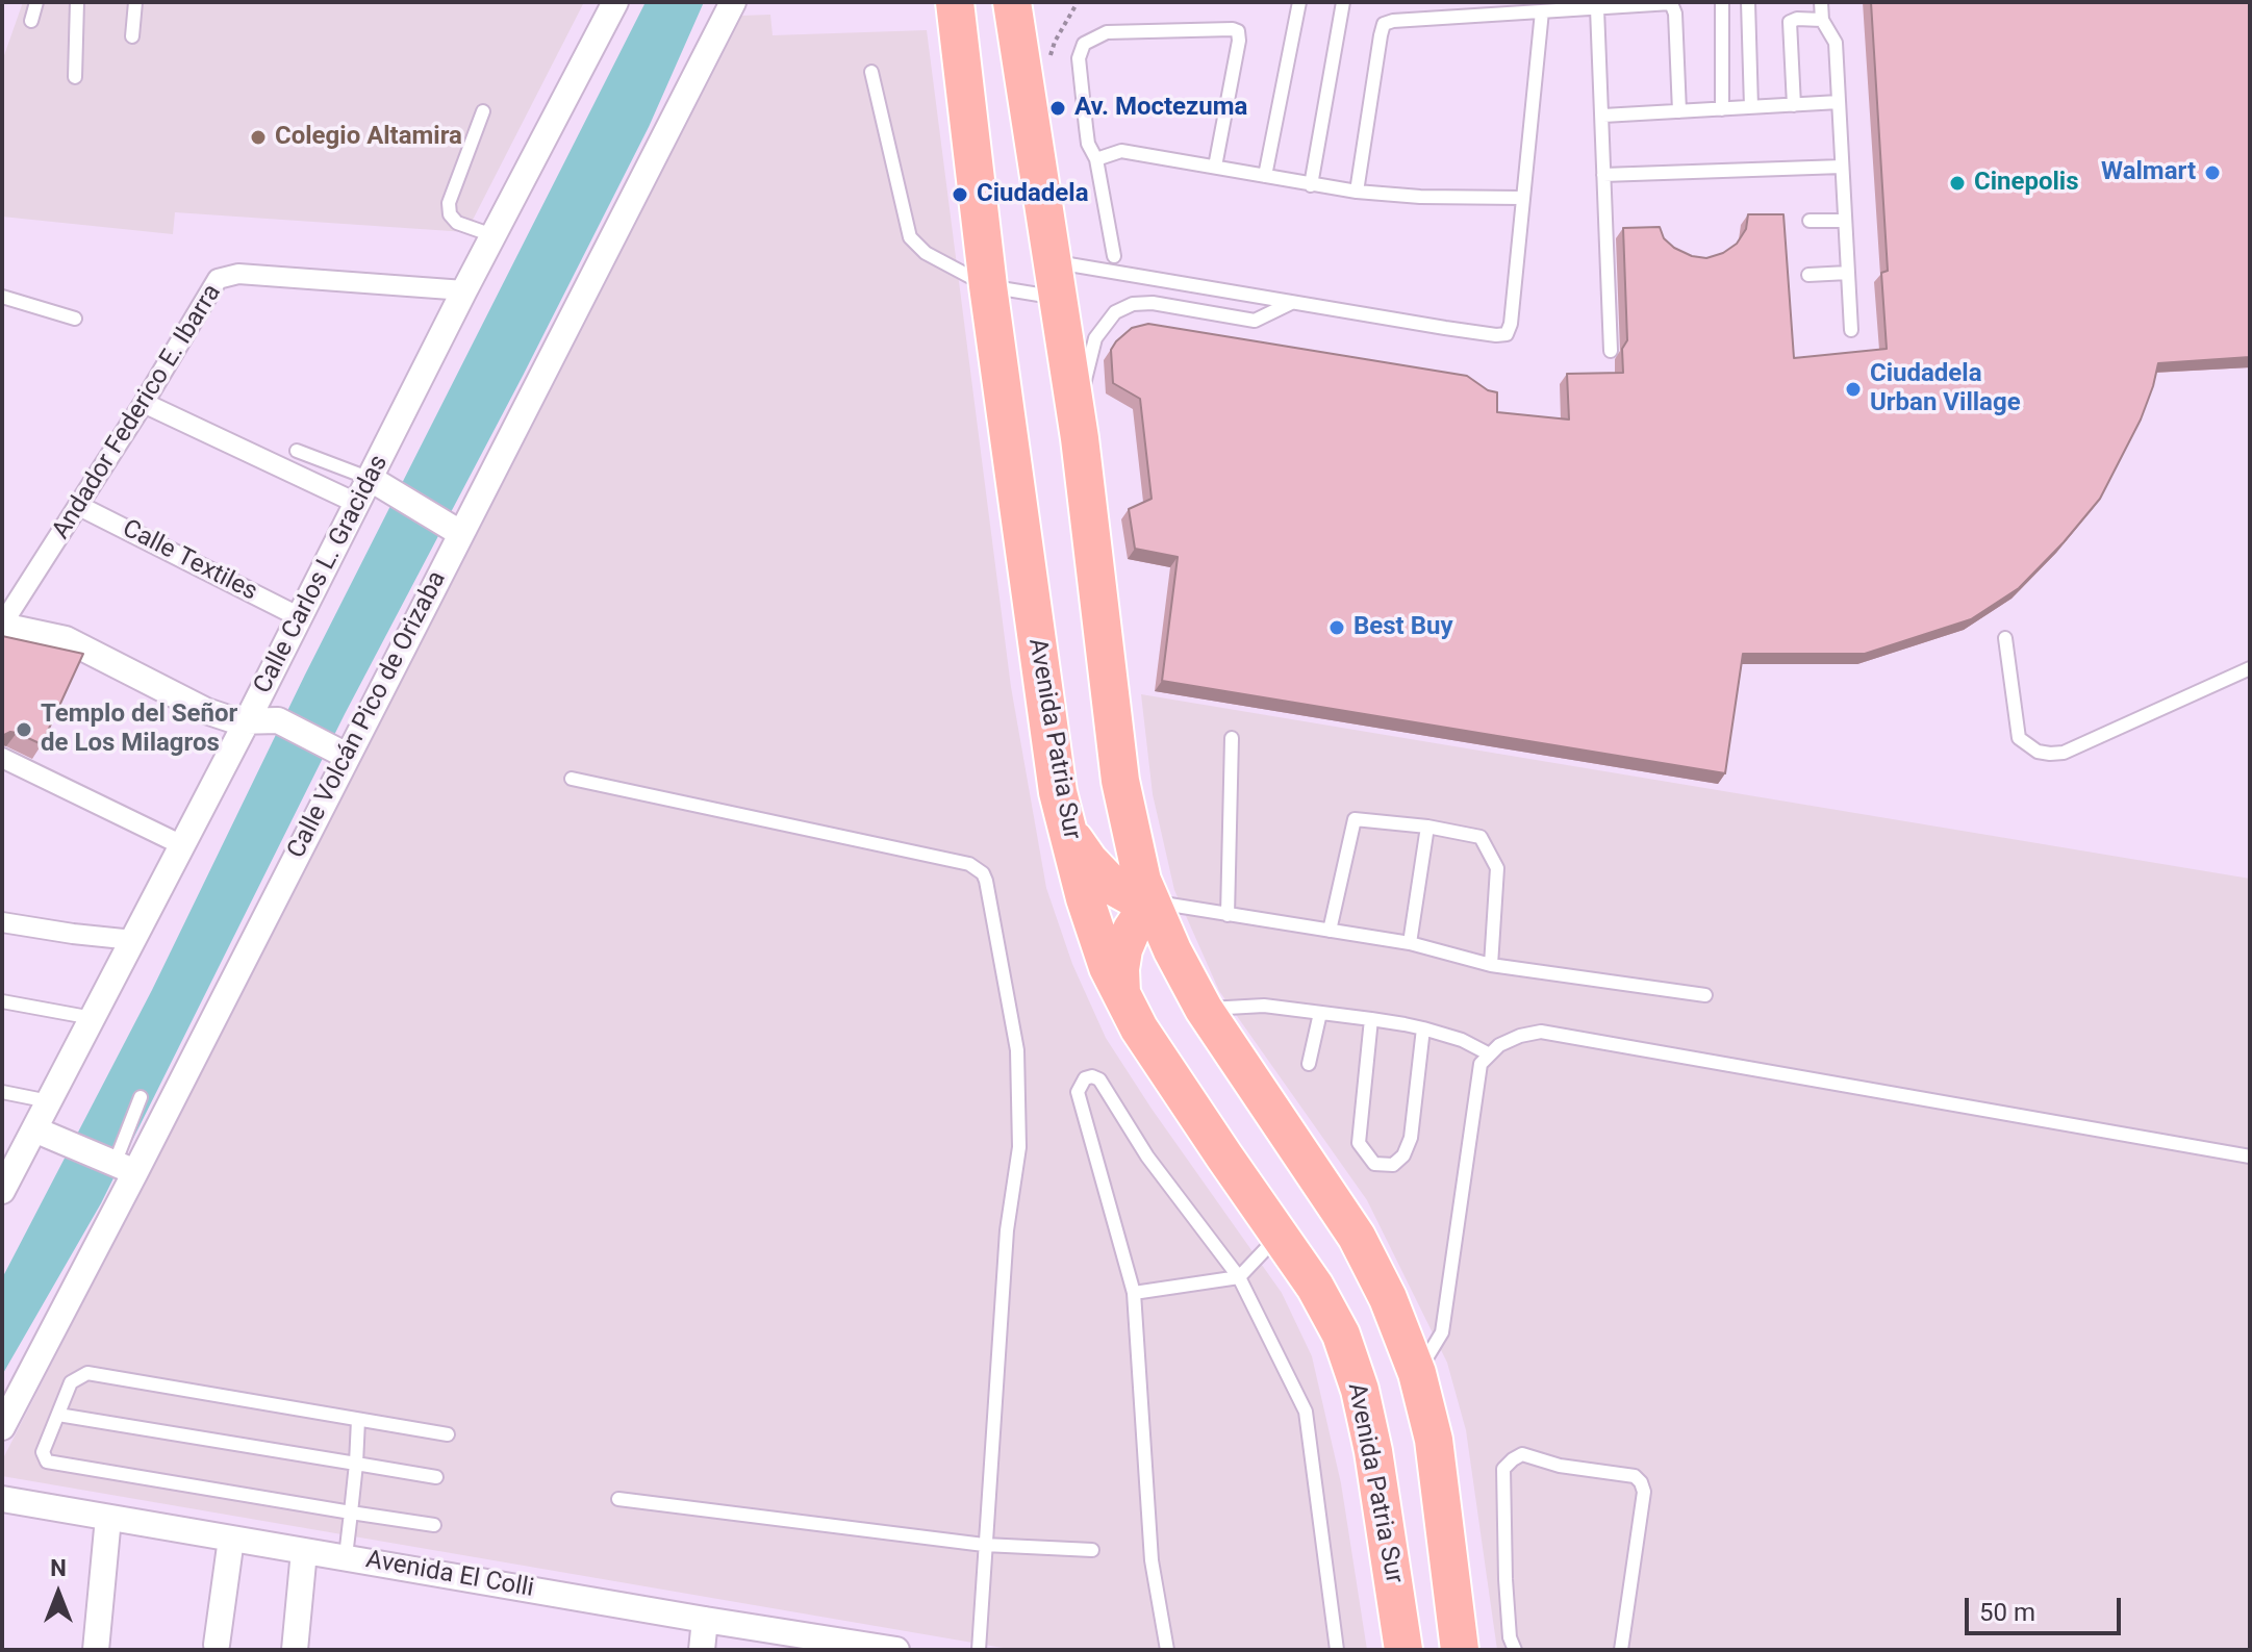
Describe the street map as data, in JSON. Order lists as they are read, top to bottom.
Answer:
{
  "streets": {
    "main road": ["Avenida Patria Sur"],
    "street": [
      "Andador Federico E. Ibarra",
      "Calle Textiles",
      "Calle Carlos L. Gracidas",
      "Calle Volcán Pico de Orizaba",
      "Avenida El Colli"
    ]
  },
  "crossings": [
    ["Andador Federico E. Ibarra", "Calle Textiles"],
    ["Andador Federico E. Ibarra", "Calle Carlos L. Gracidas"],
    ["Calle Textiles", "Calle Carlos L. Gracidas"]
  ],
  "places": [
    "Av. Moctezuma",
    "Colegio Altamira",
    "Walmart",
    "Cinepolis",
    "Ciudadela",
    "Ciudadela Urban Village",
    "Best Buy",
    "Templo del Señor de Los Milagros"
  ],
  "scale_bar": "50 m",
  "north": "top"
}
